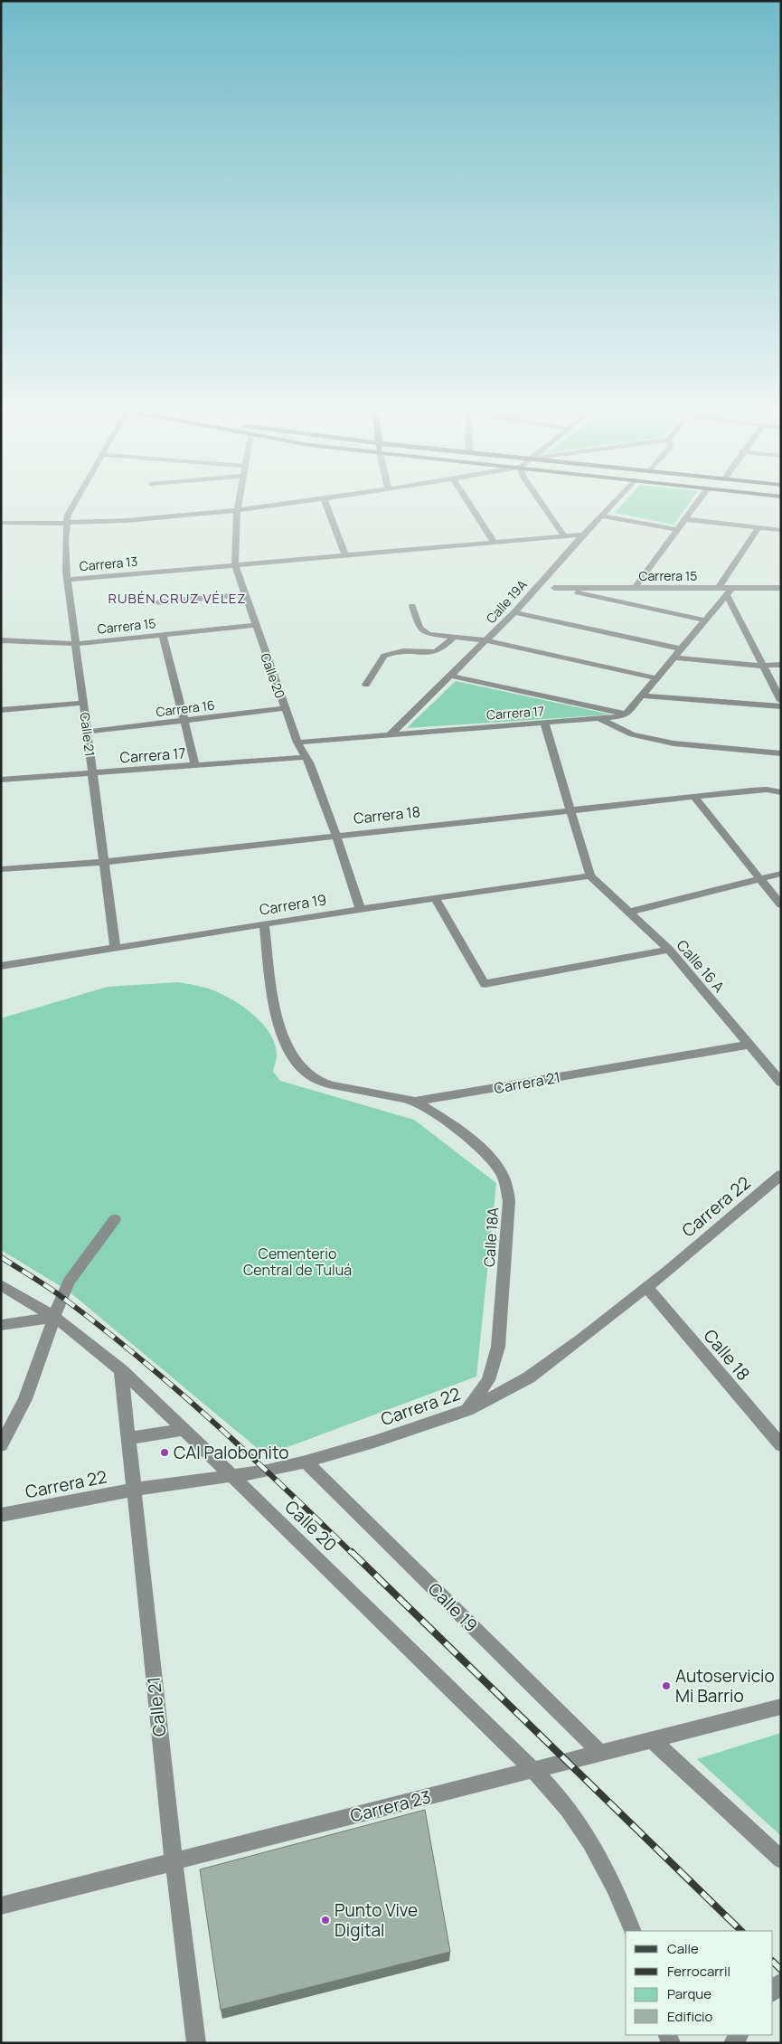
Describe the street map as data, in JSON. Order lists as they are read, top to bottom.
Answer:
{
  "streets": {
    "street": [
      "Carrera 13",
      "Carrera 15",
      "Calle 19A",
      "Calle 20",
      "Carrera 16",
      "Carrera 17",
      "Calle 21",
      "Carrera 18",
      "Carrera 19",
      "Calle 16 A",
      "Carrera 21",
      "Carrera 22",
      "Calle 18A",
      "Calle 18",
      "Calle 19",
      "Carrera 23"
    ]
  },
  "crossings": [
    ["Carrera 13", "Calle 19A"],
    ["Carrera 13", "Calle 20"],
    ["Carrera 13", "Calle 21"],
    ["Carrera 15", "Calle 20"],
    ["Carrera 15", "Calle 21"],
    ["Calle 19A", "Carrera 17"],
    ["Calle 20", "Carrera 16"],
    ["Calle 20", "Carrera 17"],
    ["Calle 20", "Calle 21"],
    ["Calle 20", "Carrera 18"],
    ["Calle 20", "Carrera 19"],
    ["Calle 20", "Carrera 22"],
    ["Calle 20", "Carrera 23"],
    ["Carrera 16", "Calle 21"],
    ["Carrera 17", "Calle 21"],
    ["Calle 21", "Carrera 18"],
    ["Calle 21", "Carrera 19"],
    ["Calle 21", "Carrera 22"],
    ["Calle 21", "Carrera 23"],
    ["Carrera 19", "Calle 16 A"],
    ["Carrera 19", "Carrera 21"],
    ["Calle 16 A", "Carrera 21"],
    ["Carrera 21", "Calle 18A"],
    ["Carrera 22", "Calle 18A"],
    ["Carrera 22", "Calle 18"],
    ["Carrera 22", "Calle 19"],
    ["Calle 19", "Carrera 23"]
  ],
  "districts": ["RUBÉN CRUZ VÉLEZ"],
  "parks": ["Cementerio Central de Tuluá"],
  "places": ["CAI Palobonito", "Autoservicio Mi Barrio", "Punto Vive Digital"],
  "legend": [
    "Calle",
    "Ferrocarril",
    "Parque",
    "Edificio"
  ]
}
